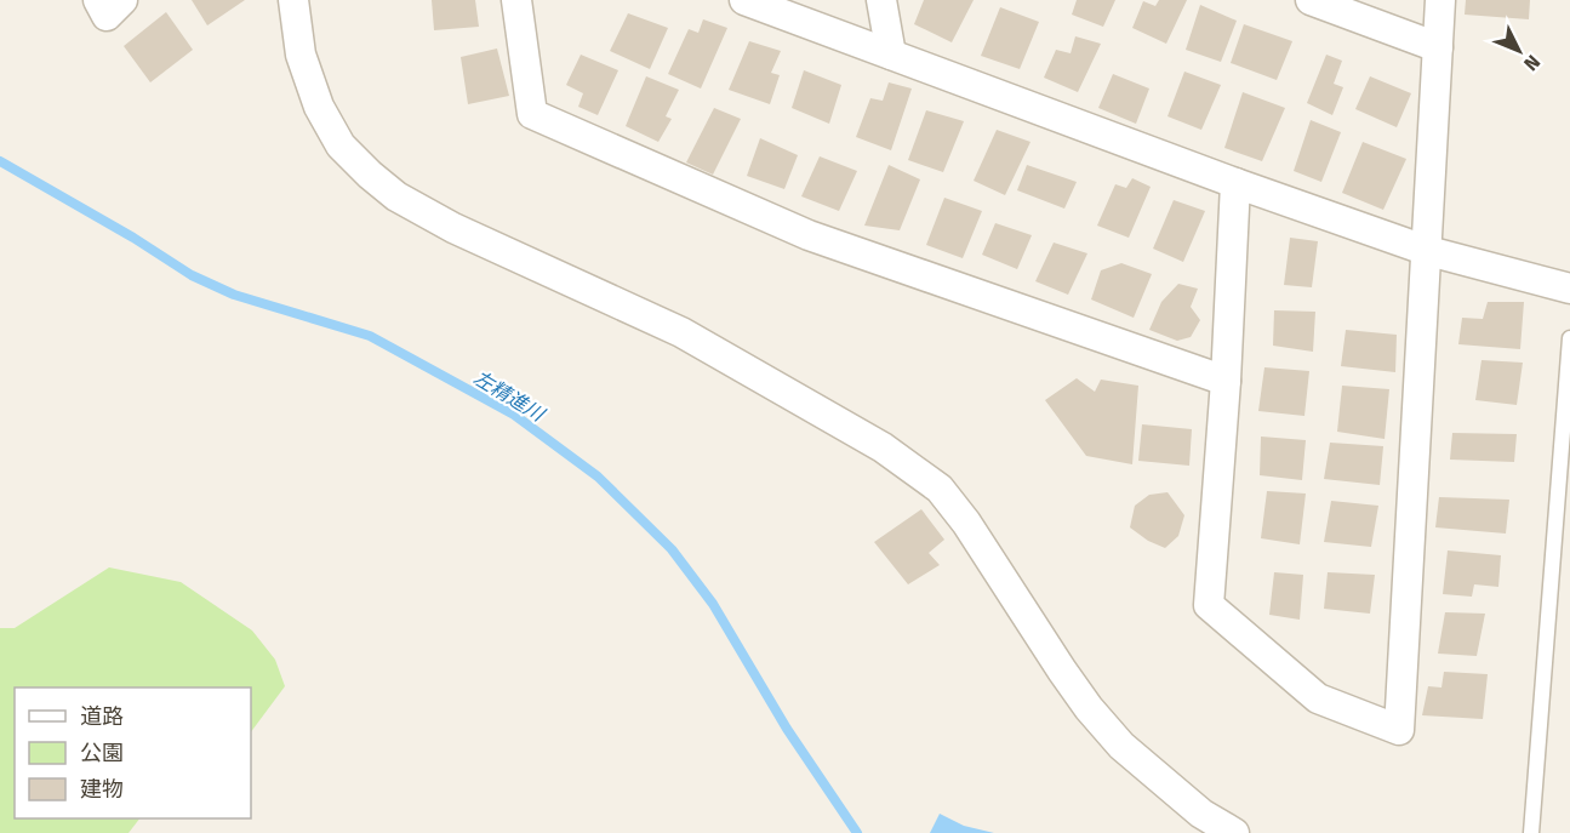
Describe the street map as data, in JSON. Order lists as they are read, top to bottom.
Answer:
{
  "water": ["左精進川"],
  "legend": ["道路", "公園", "建物"],
  "north": "bottom right"
}
